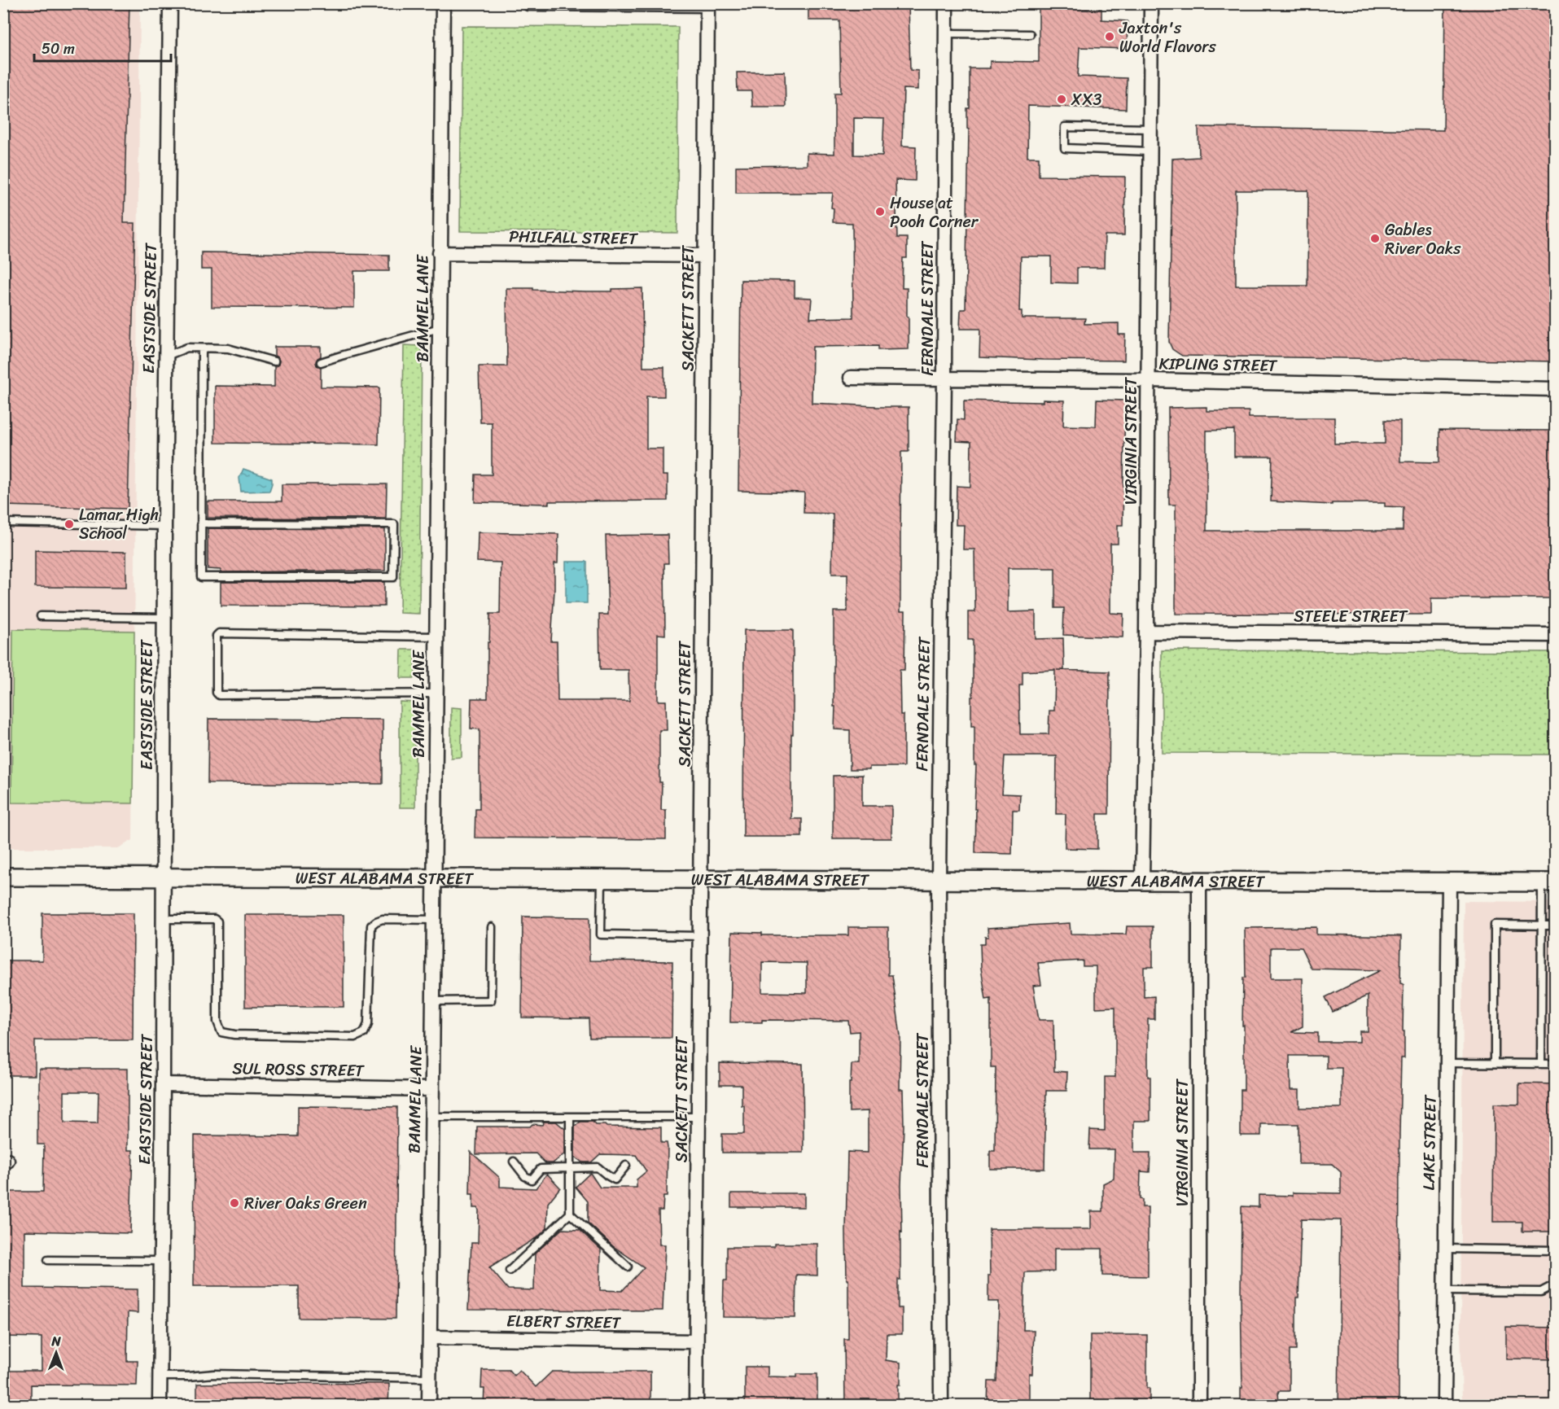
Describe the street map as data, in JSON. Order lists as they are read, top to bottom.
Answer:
{
  "streets": {
    "street": [
      "PHILFALL STREET",
      "EASTSIDE STREET",
      "BAMMEL LANE",
      "SACKETT STREET",
      "FERNDALE STREET",
      "KIPLING STREET",
      "VIRGINIA STREET",
      "STEELE STREET",
      "WEST ALABAMA STREET",
      "SUL ROSS STREET",
      "LAKE STREET",
      "ELBERT STREET"
    ]
  },
  "crossings": [
    ["PHILFALL STREET", "BAMMEL LANE"],
    ["PHILFALL STREET", "SACKETT STREET"],
    ["EASTSIDE STREET", "WEST ALABAMA STREET"],
    ["EASTSIDE STREET", "SUL ROSS STREET"],
    ["BAMMEL LANE", "WEST ALABAMA STREET"],
    ["BAMMEL LANE", "SUL ROSS STREET"],
    ["BAMMEL LANE", "ELBERT STREET"],
    ["SACKETT STREET", "WEST ALABAMA STREET"],
    ["SACKETT STREET", "ELBERT STREET"],
    ["FERNDALE STREET", "KIPLING STREET"],
    ["FERNDALE STREET", "WEST ALABAMA STREET"],
    ["KIPLING STREET", "VIRGINIA STREET"],
    ["VIRGINIA STREET", "STEELE STREET"],
    ["VIRGINIA STREET", "WEST ALABAMA STREET"],
    ["WEST ALABAMA STREET", "LAKE STREET"]
  ],
  "places": [
    "Jaxton's World Flavors",
    "XX3",
    "House at Pooh Corner",
    "Gables River Oaks",
    "Lamar High School",
    "River Oaks Green"
  ],
  "scale_bar": "50 m",
  "north": "top"
}
